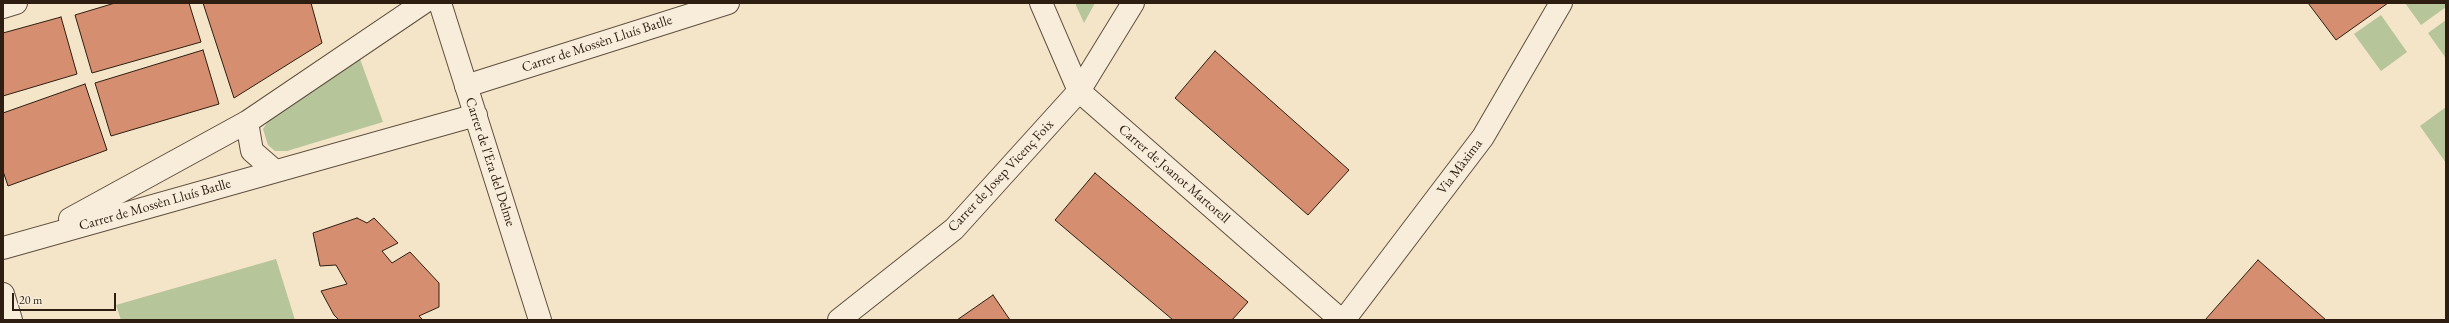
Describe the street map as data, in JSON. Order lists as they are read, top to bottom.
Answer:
{
  "streets": {
    "street": [
      "Carrer de Mossèn Lluís Batlle",
      "Carrer de l'Era del Delme",
      "Via Màxima",
      "Carrer de Joanot Martorell",
      "Carrer de Josep Vicenç Foix"
    ]
  },
  "crossings": [
    ["Carrer de Mossèn Lluís Batlle", "Carrer de l'Era del Delme"],
    ["Via Màxima", "Carrer de Joanot Martorell"],
    ["Carrer de Joanot Martorell", "Carrer de Josep Vicenç Foix"]
  ],
  "scale_bar": "20 m"
}
